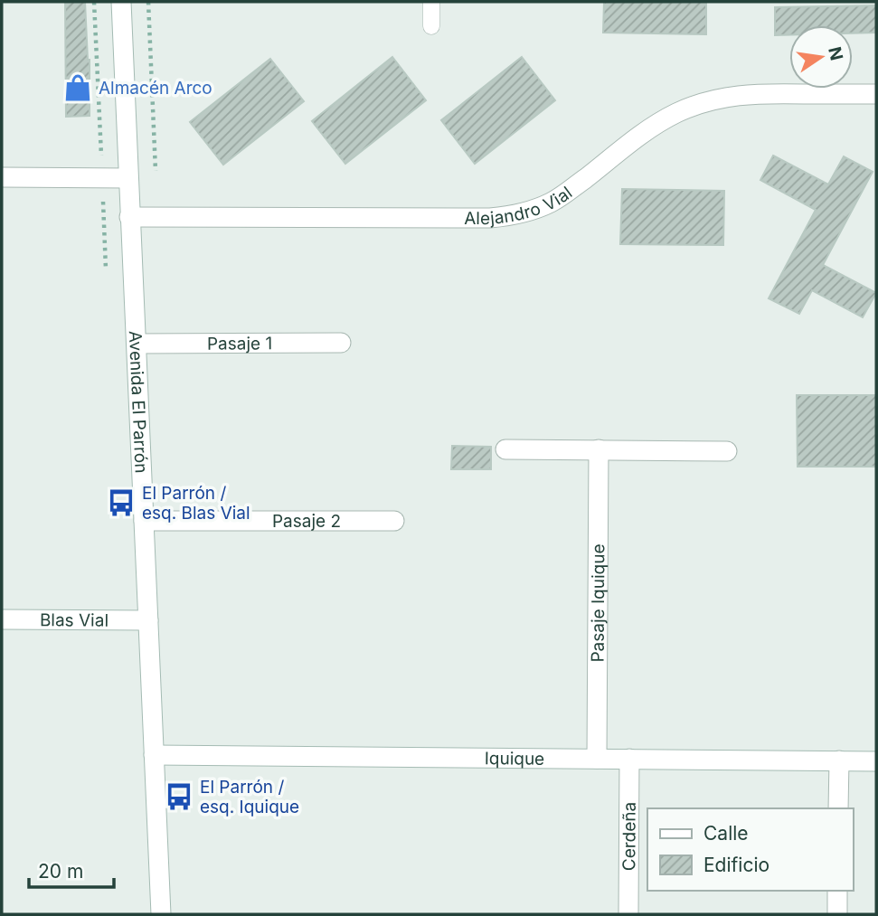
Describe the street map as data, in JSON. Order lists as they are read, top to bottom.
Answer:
{
  "streets": {
    "street": [
      "Alejandro Vial",
      "Pasaje 1",
      "Avenida El Parrón",
      "Pasaje 2",
      "Pasaje Iquique",
      "Blas Vial",
      "Iquique",
      "Cerdeña"
    ]
  },
  "crossings": [
    ["Alejandro Vial", "Avenida El Parrón"],
    ["Pasaje 1", "Avenida El Parrón"],
    ["Avenida El Parrón", "Pasaje 2"],
    ["Avenida El Parrón", "Blas Vial"],
    ["Avenida El Parrón", "Iquique"],
    ["Pasaje Iquique", "Iquique"],
    ["Iquique", "Cerdeña"]
  ],
  "places": {
    "shop": ["Almacén Arco"],
    "bus stop": ["El Parrón / esq. Blas Vial", "El Parrón / esq. Iquique"]
  },
  "legend": ["Calle", "Edificio"],
  "scale_bar": "20 m",
  "north": "right"
}
